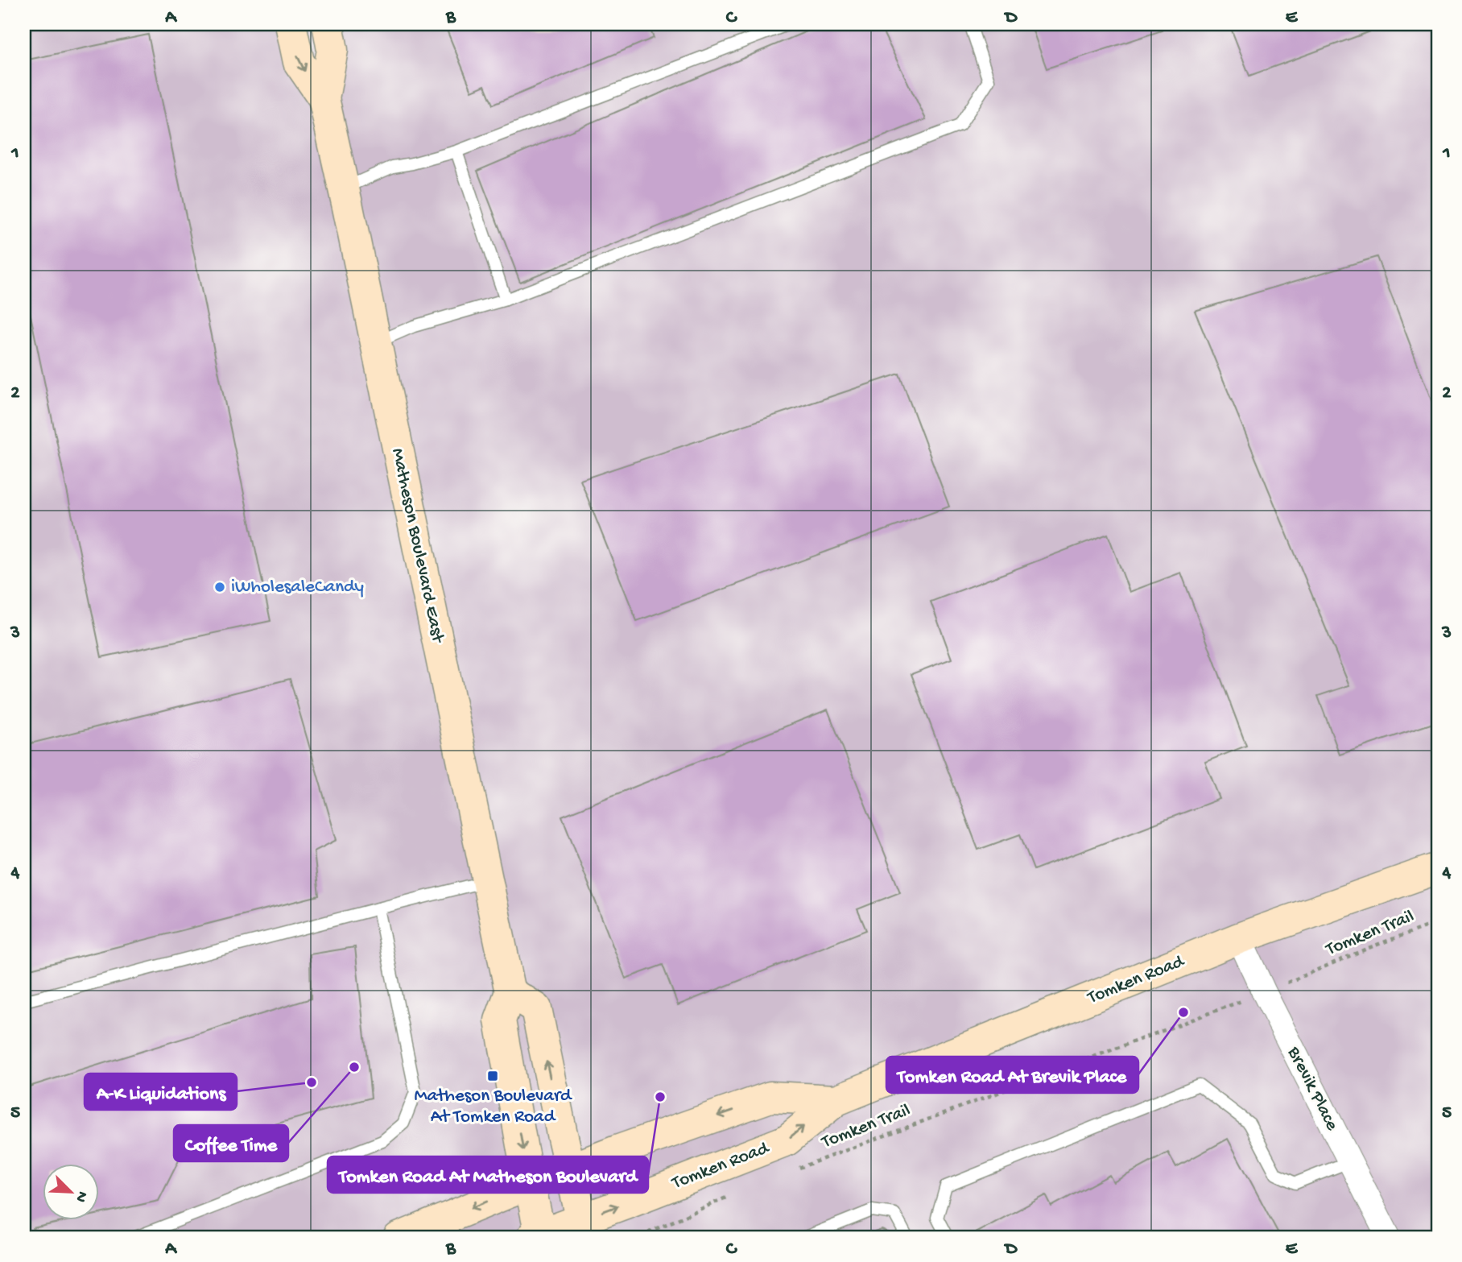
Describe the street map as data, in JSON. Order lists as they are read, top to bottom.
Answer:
{
  "streets": {
    "street": ["Matheson Boulevard East", "Tomken Road", "Brevik Place"],
    "path": ["Tomken Trail"]
  },
  "crossings": [
    ["Tomken Road", "Brevik Place"]
  ],
  "places": {
    "other": [
      "iWholesaleCandy",
      "Tomken Road At Brevik Place",
      "Coffee Time",
      "A-K Liquidations",
      "Tomken Road At Matheson Boulevard"
    ],
    "transit": ["Matheson Boulevard At Tomken Road"]
  },
  "north": "bottom right",
  "grid": {
    "columns": [
      "A",
      "B",
      "C",
      "D",
      "E"
    ],
    "rows": [
      "1",
      "2",
      "3",
      "4",
      "5"
    ]
  }
}
